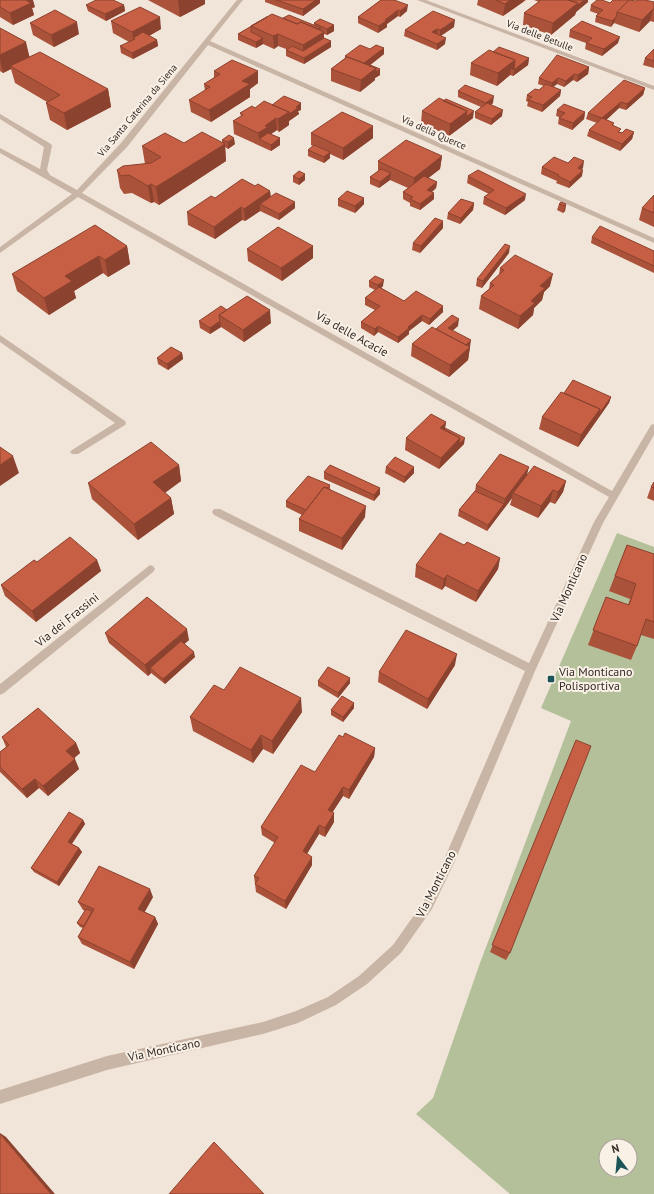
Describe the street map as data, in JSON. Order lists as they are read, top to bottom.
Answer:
{
  "streets": {
    "street": [
      "Via delle Betulle",
      "Via Santa Caterina da Siena",
      "Via della Querce",
      "Via delle Acacie",
      "Via Monticano",
      "Via dei Frassini"
    ]
  },
  "crossings": [
    ["Via Santa Caterina da Siena", "Via della Querce"],
    ["Via Santa Caterina da Siena", "Via delle Acacie"],
    ["Via delle Acacie", "Via Monticano"]
  ],
  "places": {
    "transit": ["Via Monticano Polisportiva"]
  },
  "north": "top"
}
